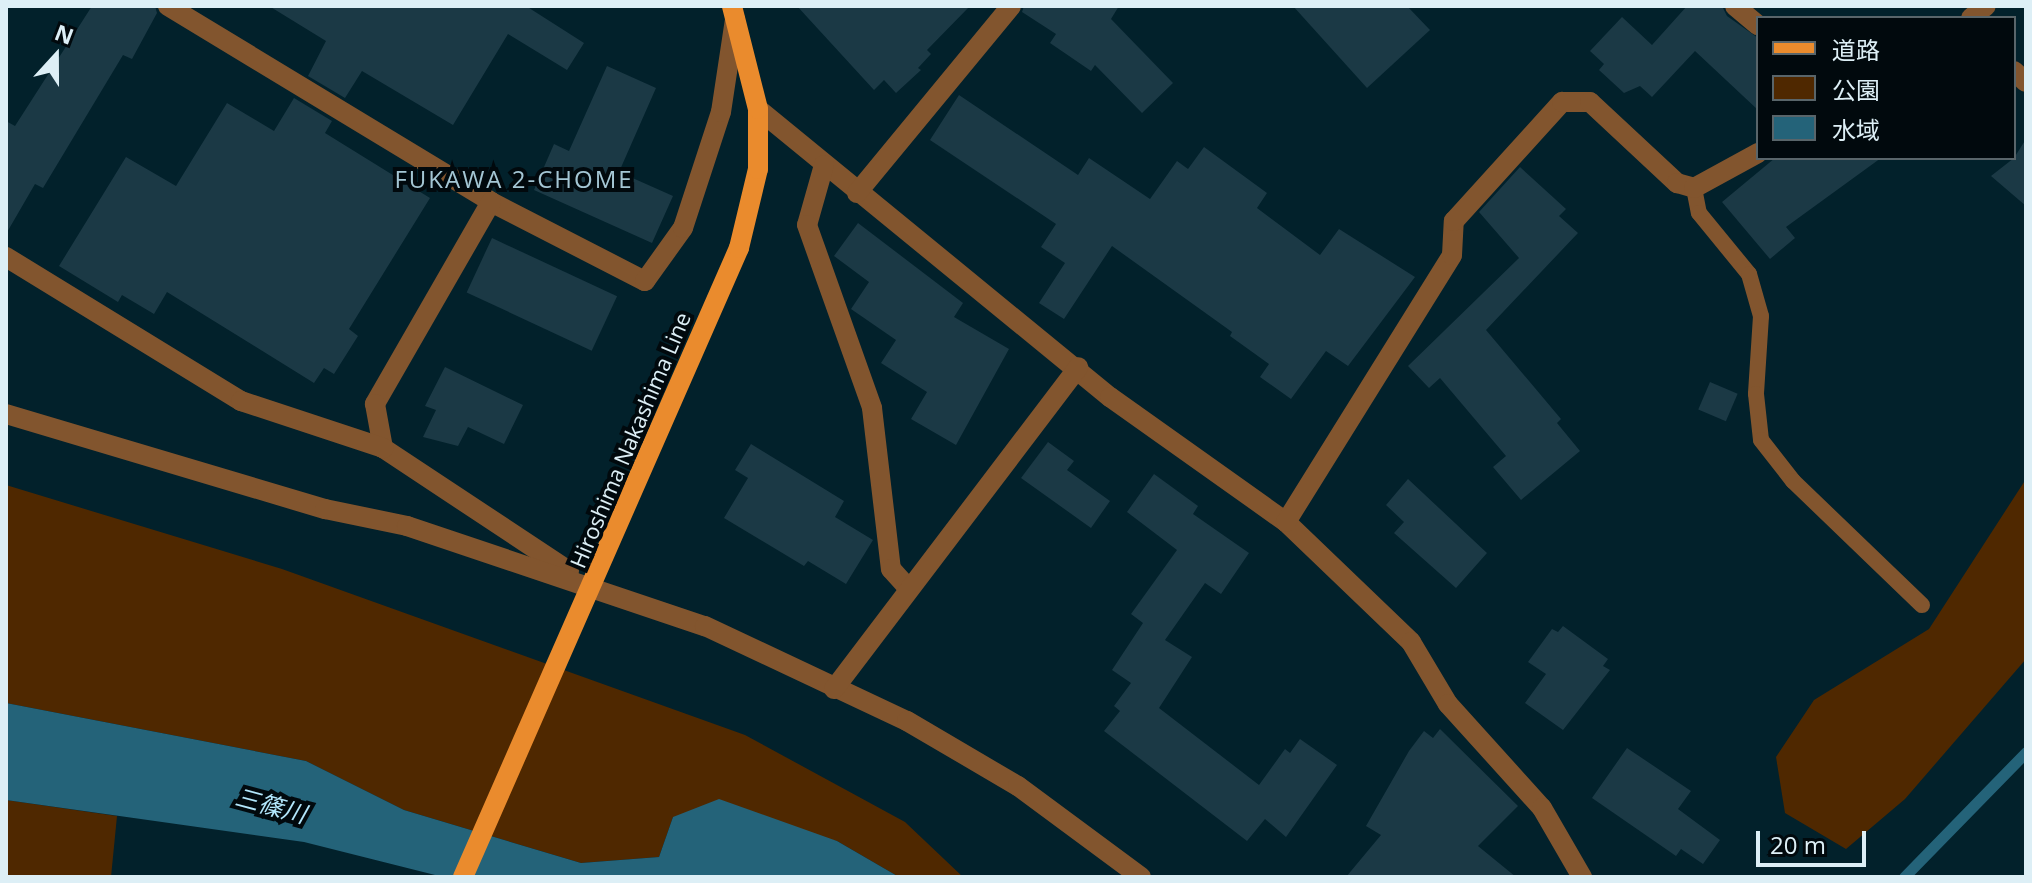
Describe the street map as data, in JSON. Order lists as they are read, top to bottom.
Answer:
{
  "streets": {
    "main road": ["Hiroshima Nakashima Line"]
  },
  "districts": ["FUKAWA 2-CHOME"],
  "water": ["三篠川"],
  "legend": ["道路", "公園", "水域"],
  "scale_bar": "20 m",
  "north": "top"
}
